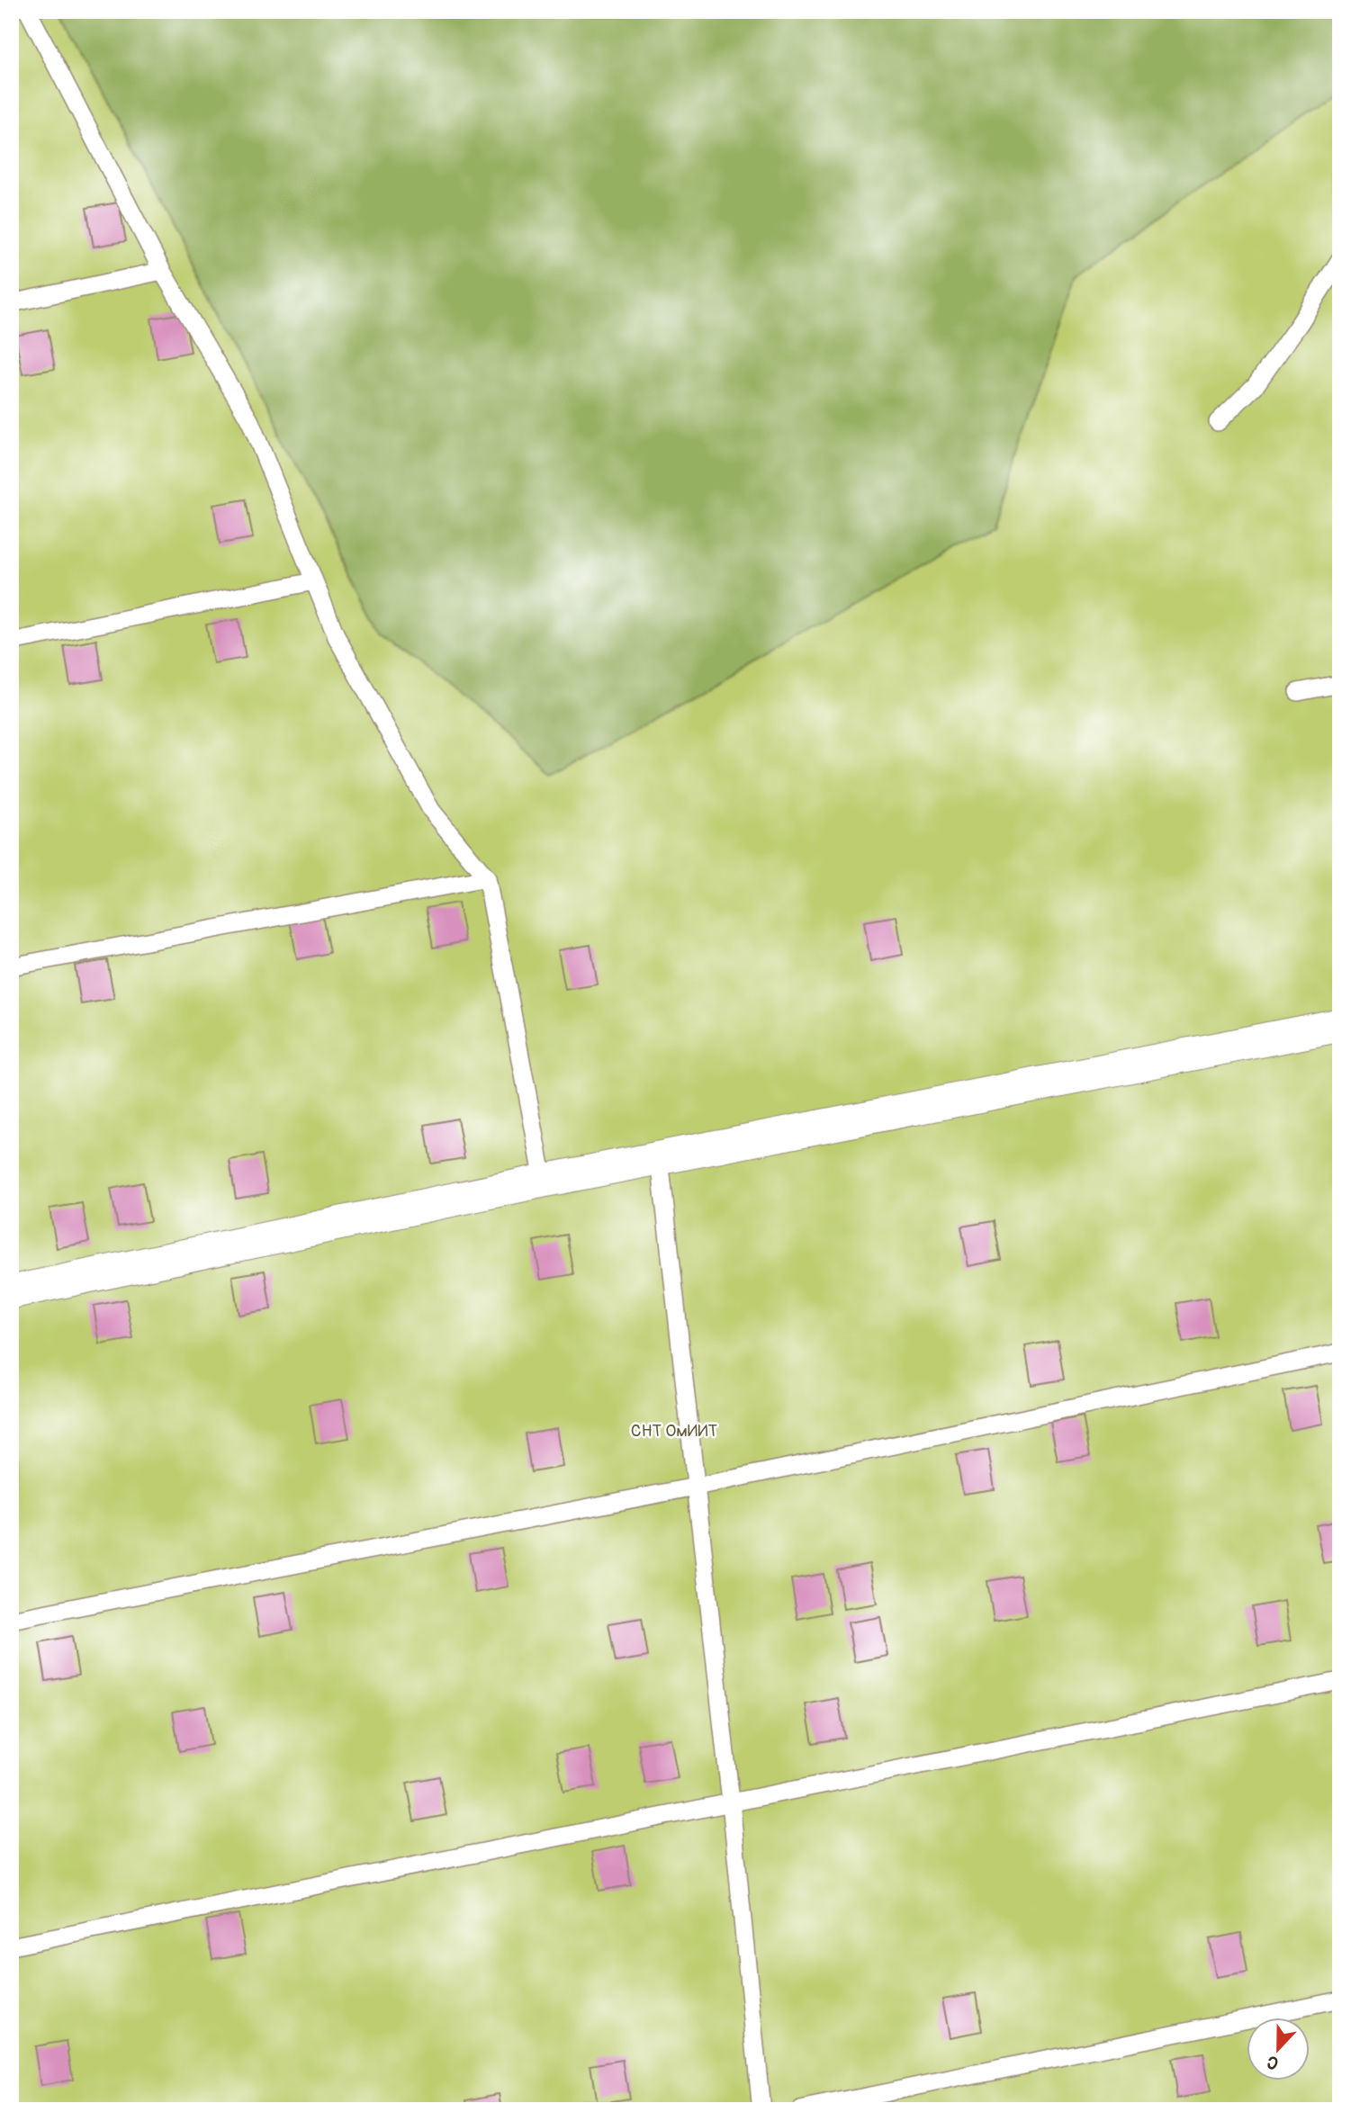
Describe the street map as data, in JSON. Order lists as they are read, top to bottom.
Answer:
{
  "parks": ["СНТ ОмИИТ"],
  "north": "bottom"
}
